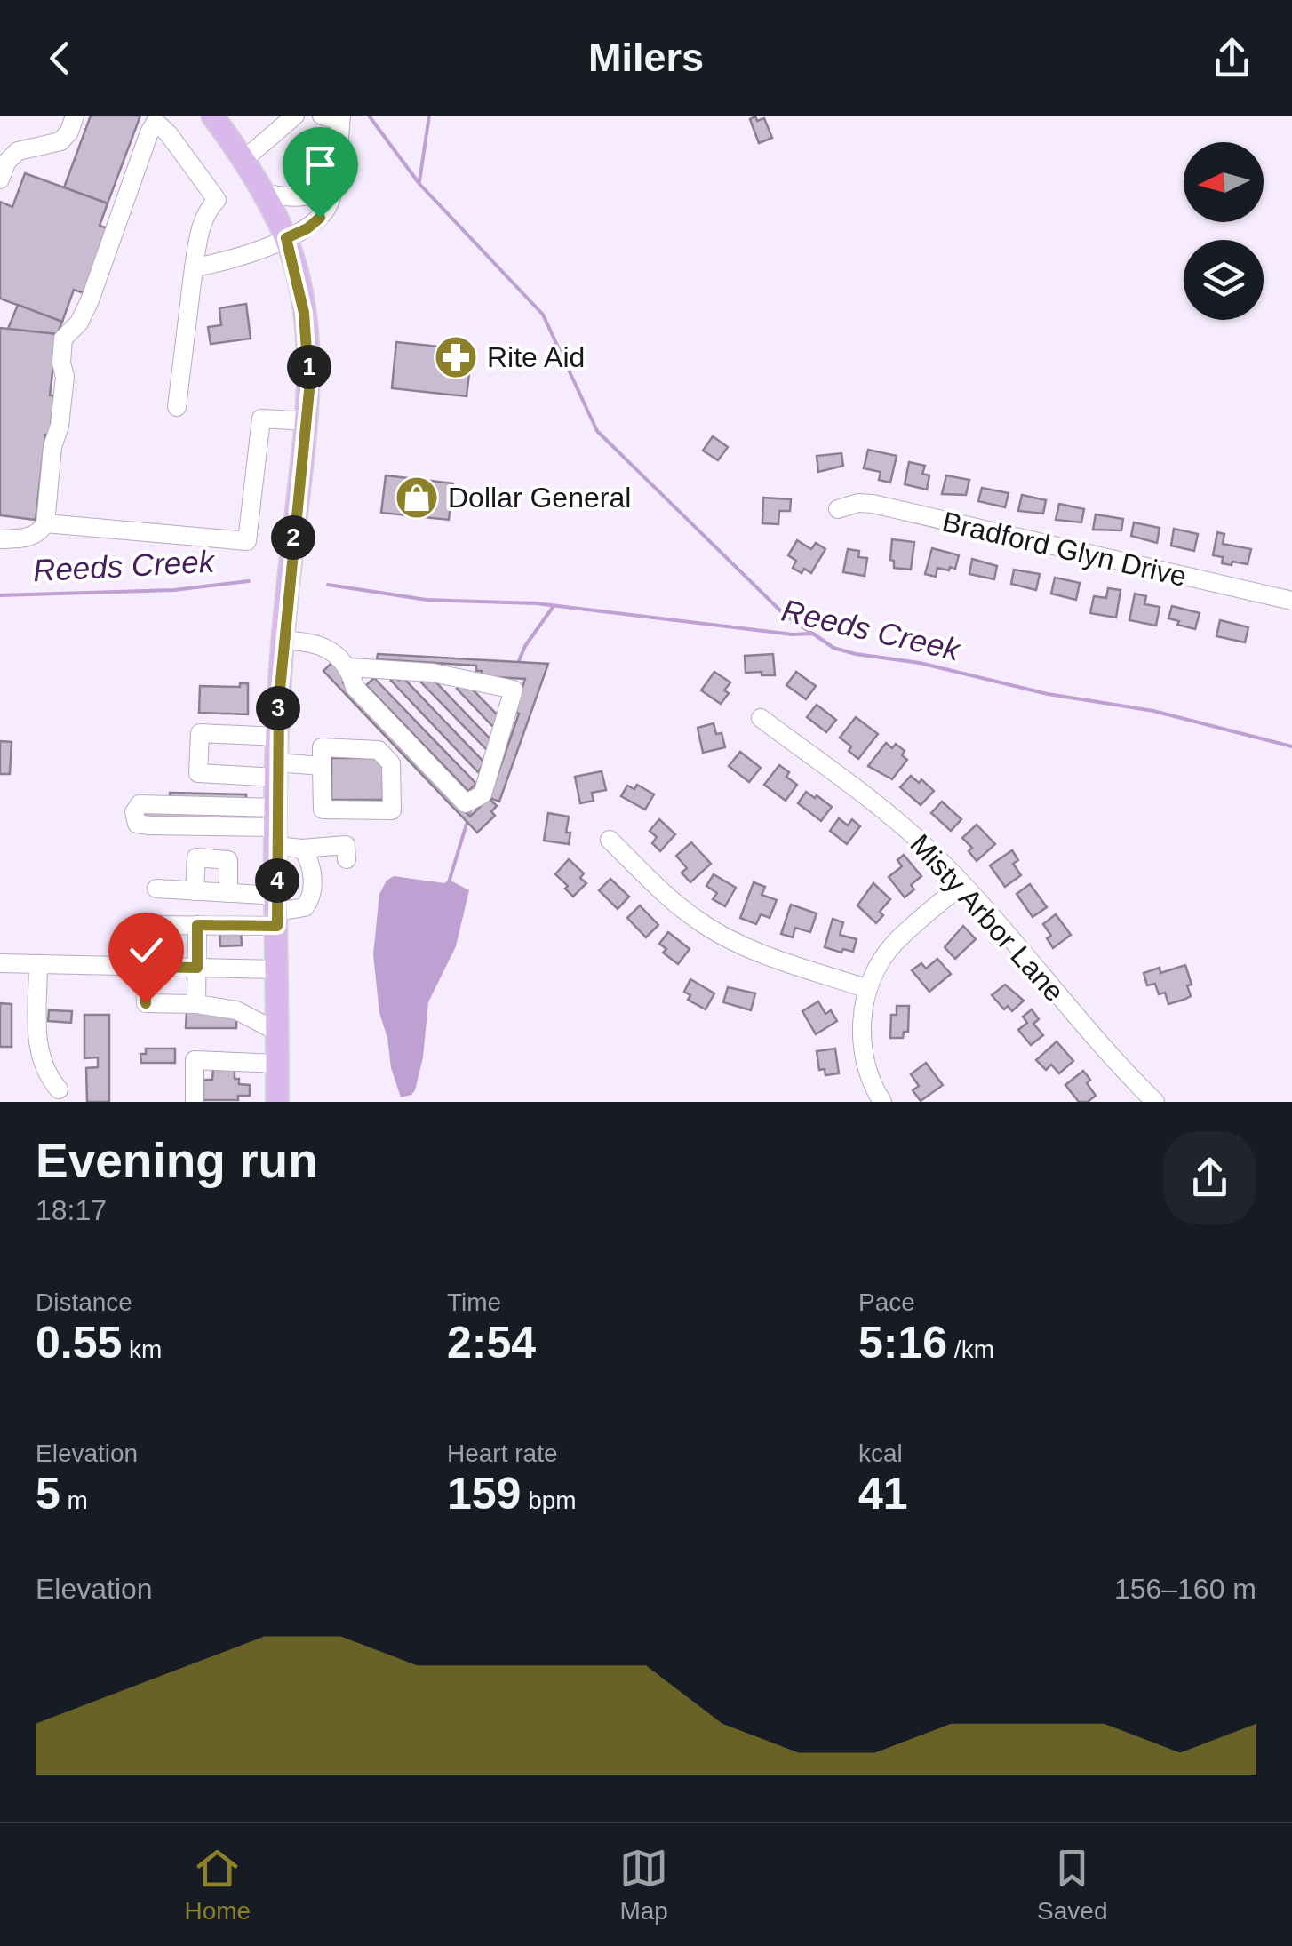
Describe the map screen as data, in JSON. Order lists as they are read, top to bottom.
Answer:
{
  "streets": {
    "street": ["Bradford Glyn Drive", "Misty Arbor Lane"]
  },
  "water": ["Reeds Creek"],
  "places": {
    "pharmacy": ["Rite Aid"],
    "shop": ["Dollar General"]
  },
  "north": "left",
  "page": {
    "header": "Milers",
    "pins": [
      "1",
      "2",
      "3",
      "4"
    ],
    "heading": ["Evening run", "18:17"],
    "stats": [
      ["Distance", "0.55 km"],
      ["Time", "2:54"],
      ["Pace", "5:16 /km"],
      ["Elevation", "5 m"],
      ["Heart rate", "159 bpm"],
      ["kcal", "41"]
    ],
    "chart": ["Elevation", "156–160 m"],
    "tabs": ["Home", "Map", "Saved"]
  }
}
